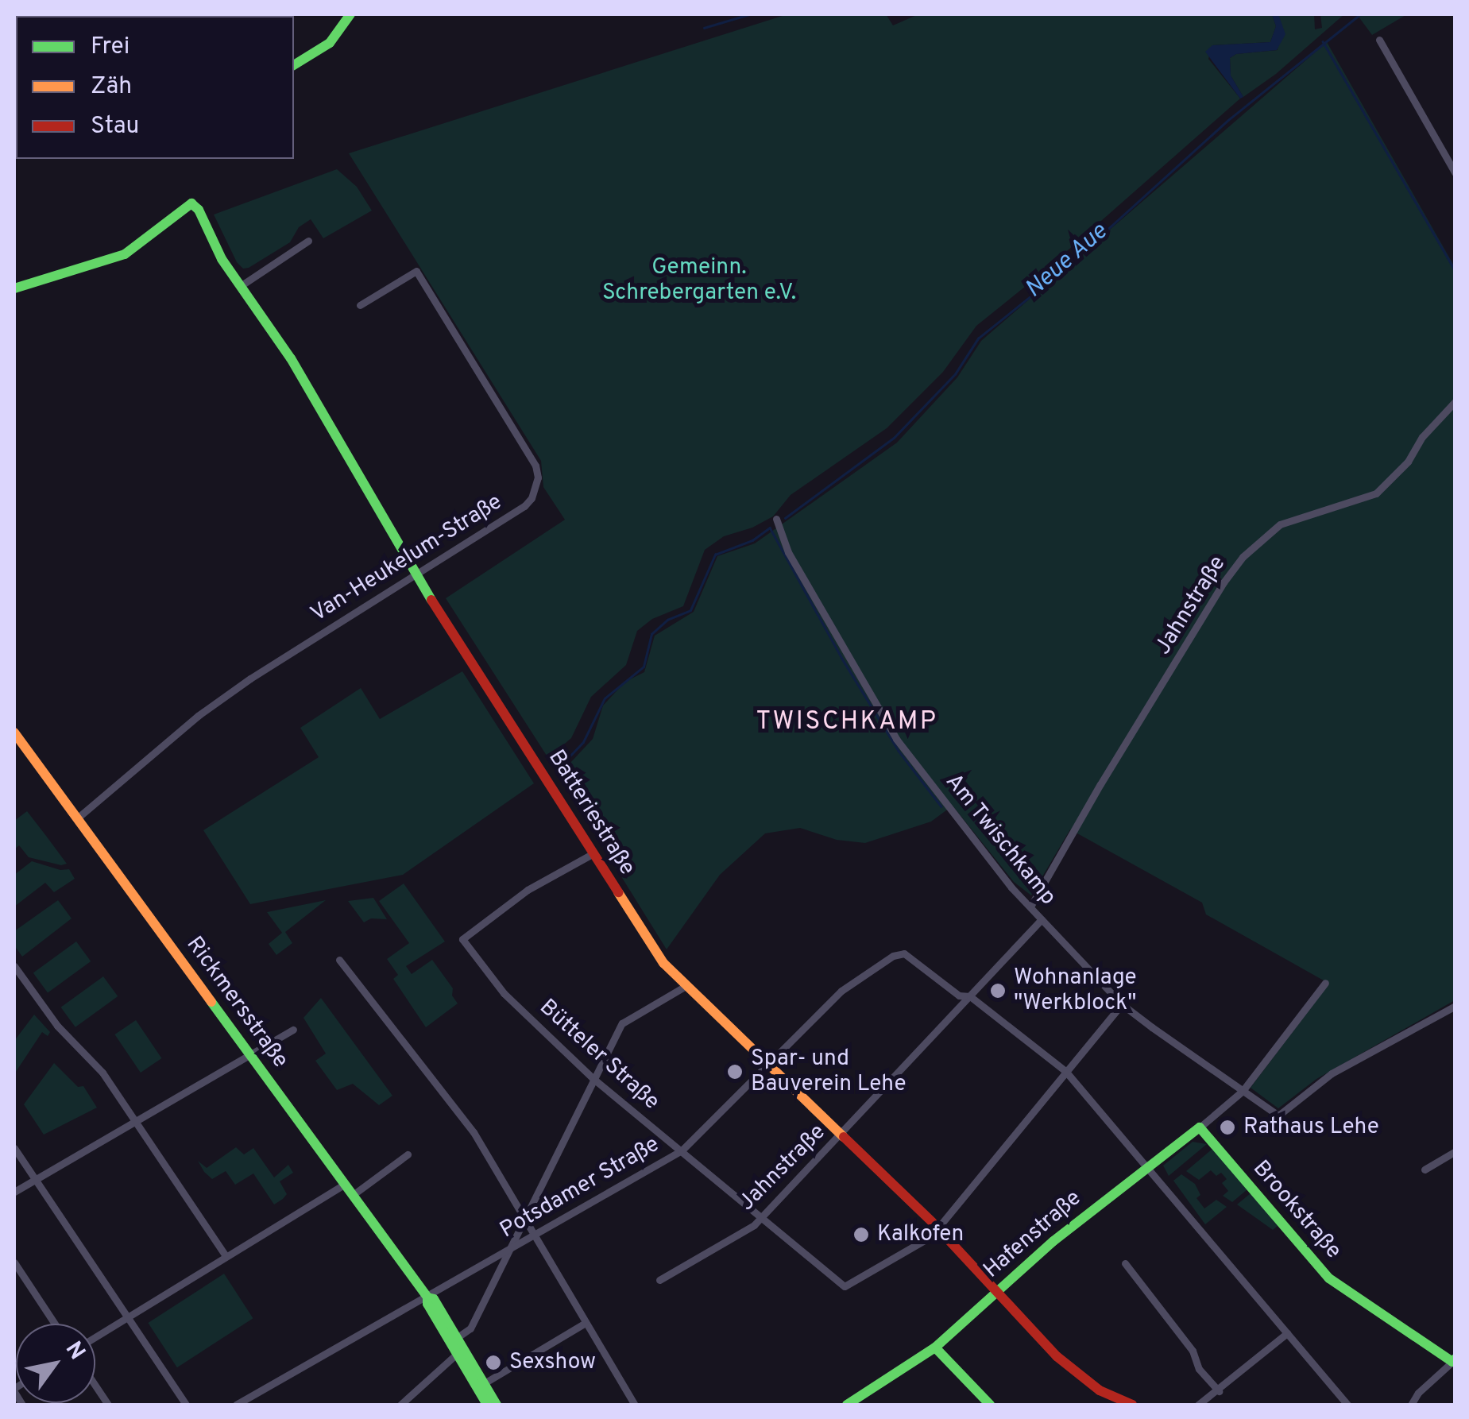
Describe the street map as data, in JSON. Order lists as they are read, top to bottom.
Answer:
{
  "streets": {
    "street": [
      "Van-Heukelum-Straße",
      "Jahnstraße",
      "Batteriestraße",
      "Am Twischkamp",
      "Rickmersstraße",
      "Bütteler Straße",
      "Potsdamer Straße",
      "Brookstraße",
      "Hafenstraße"
    ]
  },
  "crossings": [
    ["Van-Heukelum-Straße", "Batteriestraße"],
    ["Van-Heukelum-Straße", "Rickmersstraße"],
    ["Jahnstraße", "Batteriestraße"],
    ["Jahnstraße", "Am Twischkamp"],
    ["Jahnstraße", "Bütteler Straße"],
    ["Jahnstraße", "Potsdamer Straße"],
    ["Batteriestraße", "Bütteler Straße"],
    ["Batteriestraße", "Potsdamer Straße"],
    ["Batteriestraße", "Hafenstraße"],
    ["Am Twischkamp", "Hafenstraße"],
    ["Rickmersstraße", "Potsdamer Straße"],
    ["Bütteler Straße", "Potsdamer Straße"],
    ["Brookstraße", "Hafenstraße"]
  ],
  "districts": ["TWISCHKAMP"],
  "water": ["Neue Aue"],
  "parks": ["Gemeinn. Schrebergarten e.V."],
  "places": [
    "Wohnanlage \"Werkblock\"",
    "Spar- und Bauverein Lehe",
    "Rathaus Lehe",
    "Kalkofen",
    "Sexshow"
  ],
  "legend": ["Frei", "Zäh", "Stau"],
  "north": "top right"
}
